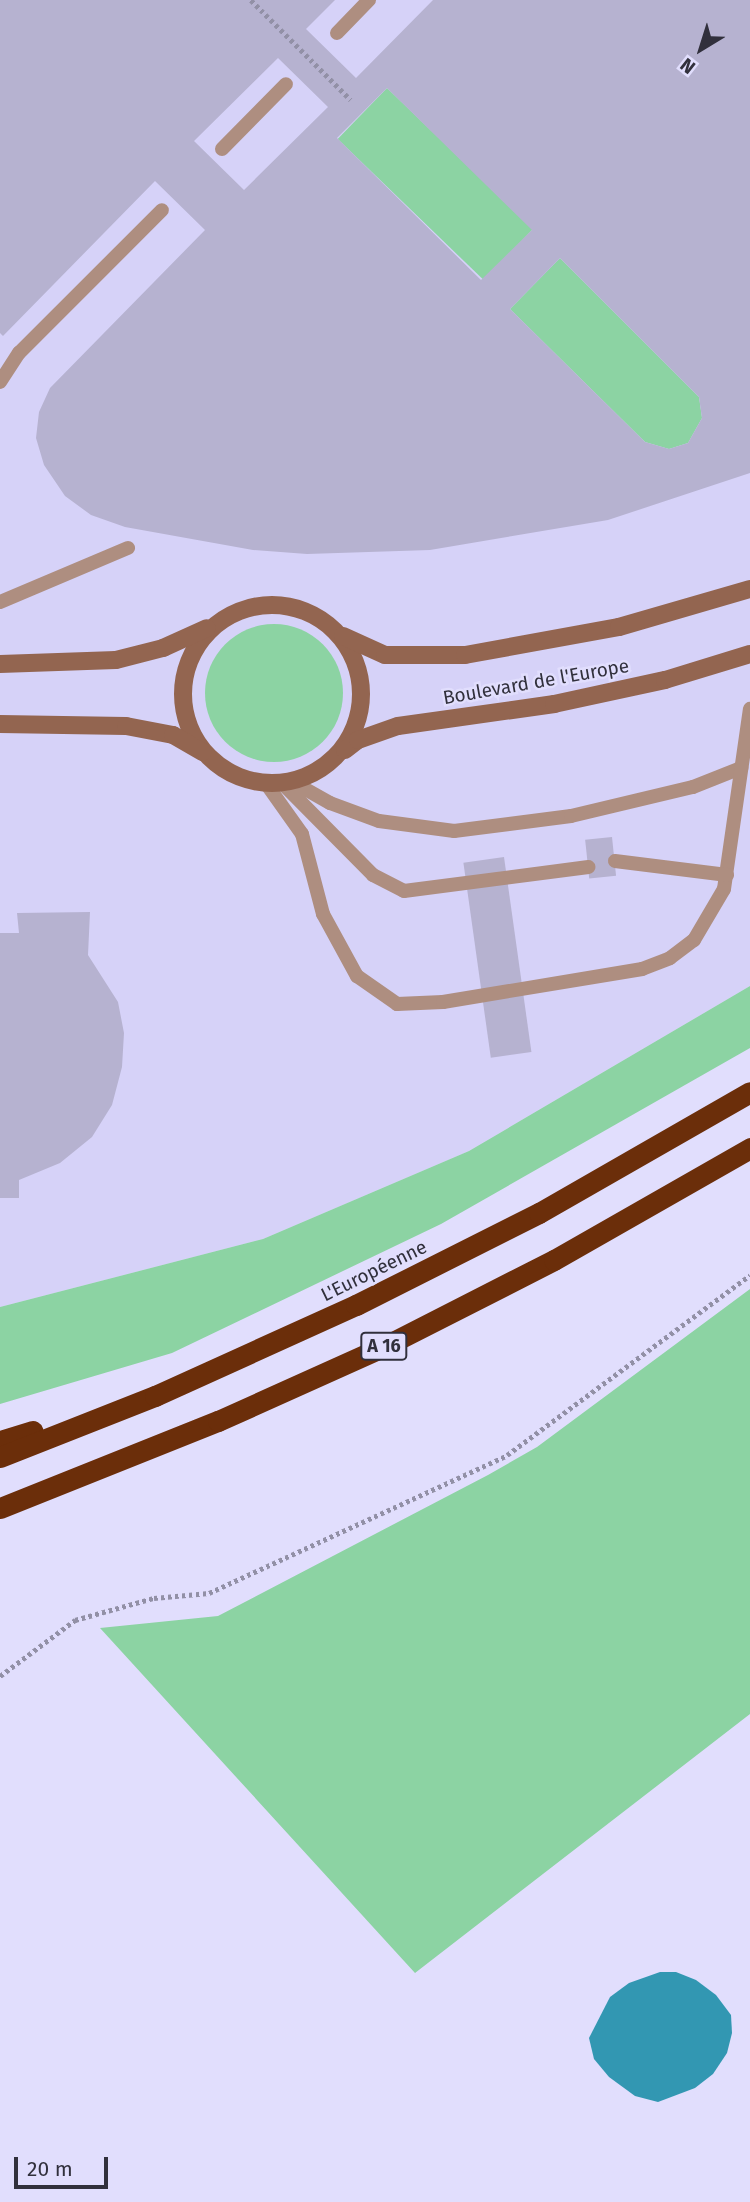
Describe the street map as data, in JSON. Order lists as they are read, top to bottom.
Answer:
{
  "streets": {
    "highway": ["L'Européenne", "A 16"],
    "main road": ["Boulevard de l'Europe"]
  },
  "scale_bar": "20 m",
  "north": "bottom left"
}
